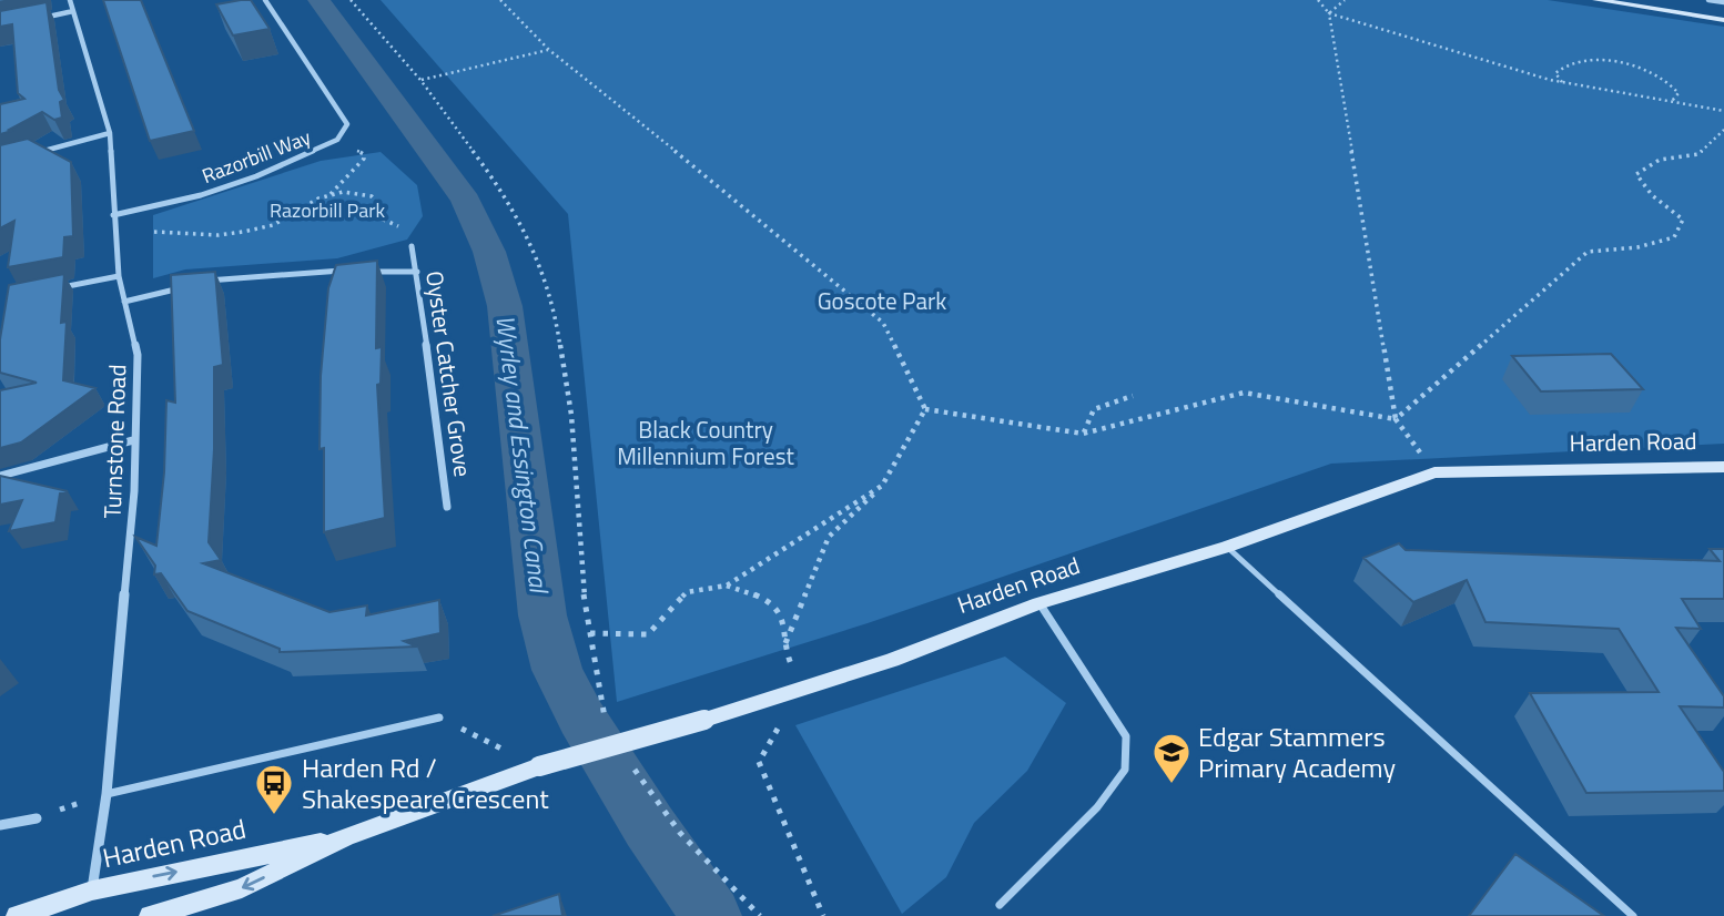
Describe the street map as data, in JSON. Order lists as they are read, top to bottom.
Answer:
{
  "streets": {
    "street": [
      "Razorbill Way",
      "Oyster Catcher Grove",
      "Turnstone Road",
      "Harden Road"
    ]
  },
  "crossings": [
    ["Razorbill Way", "Turnstone Road"],
    ["Turnstone Road", "Harden Road"]
  ],
  "water": ["Wyrley and Essington Canal"],
  "parks": ["Razorbill Park", "Goscote Park", "Black Country Millennium Forest"],
  "places": {
    "school or university": ["Edgar Stammers Primary Academy"],
    "bus stop": ["Harden Rd / Shakespeare Crescent"]
  }
}
